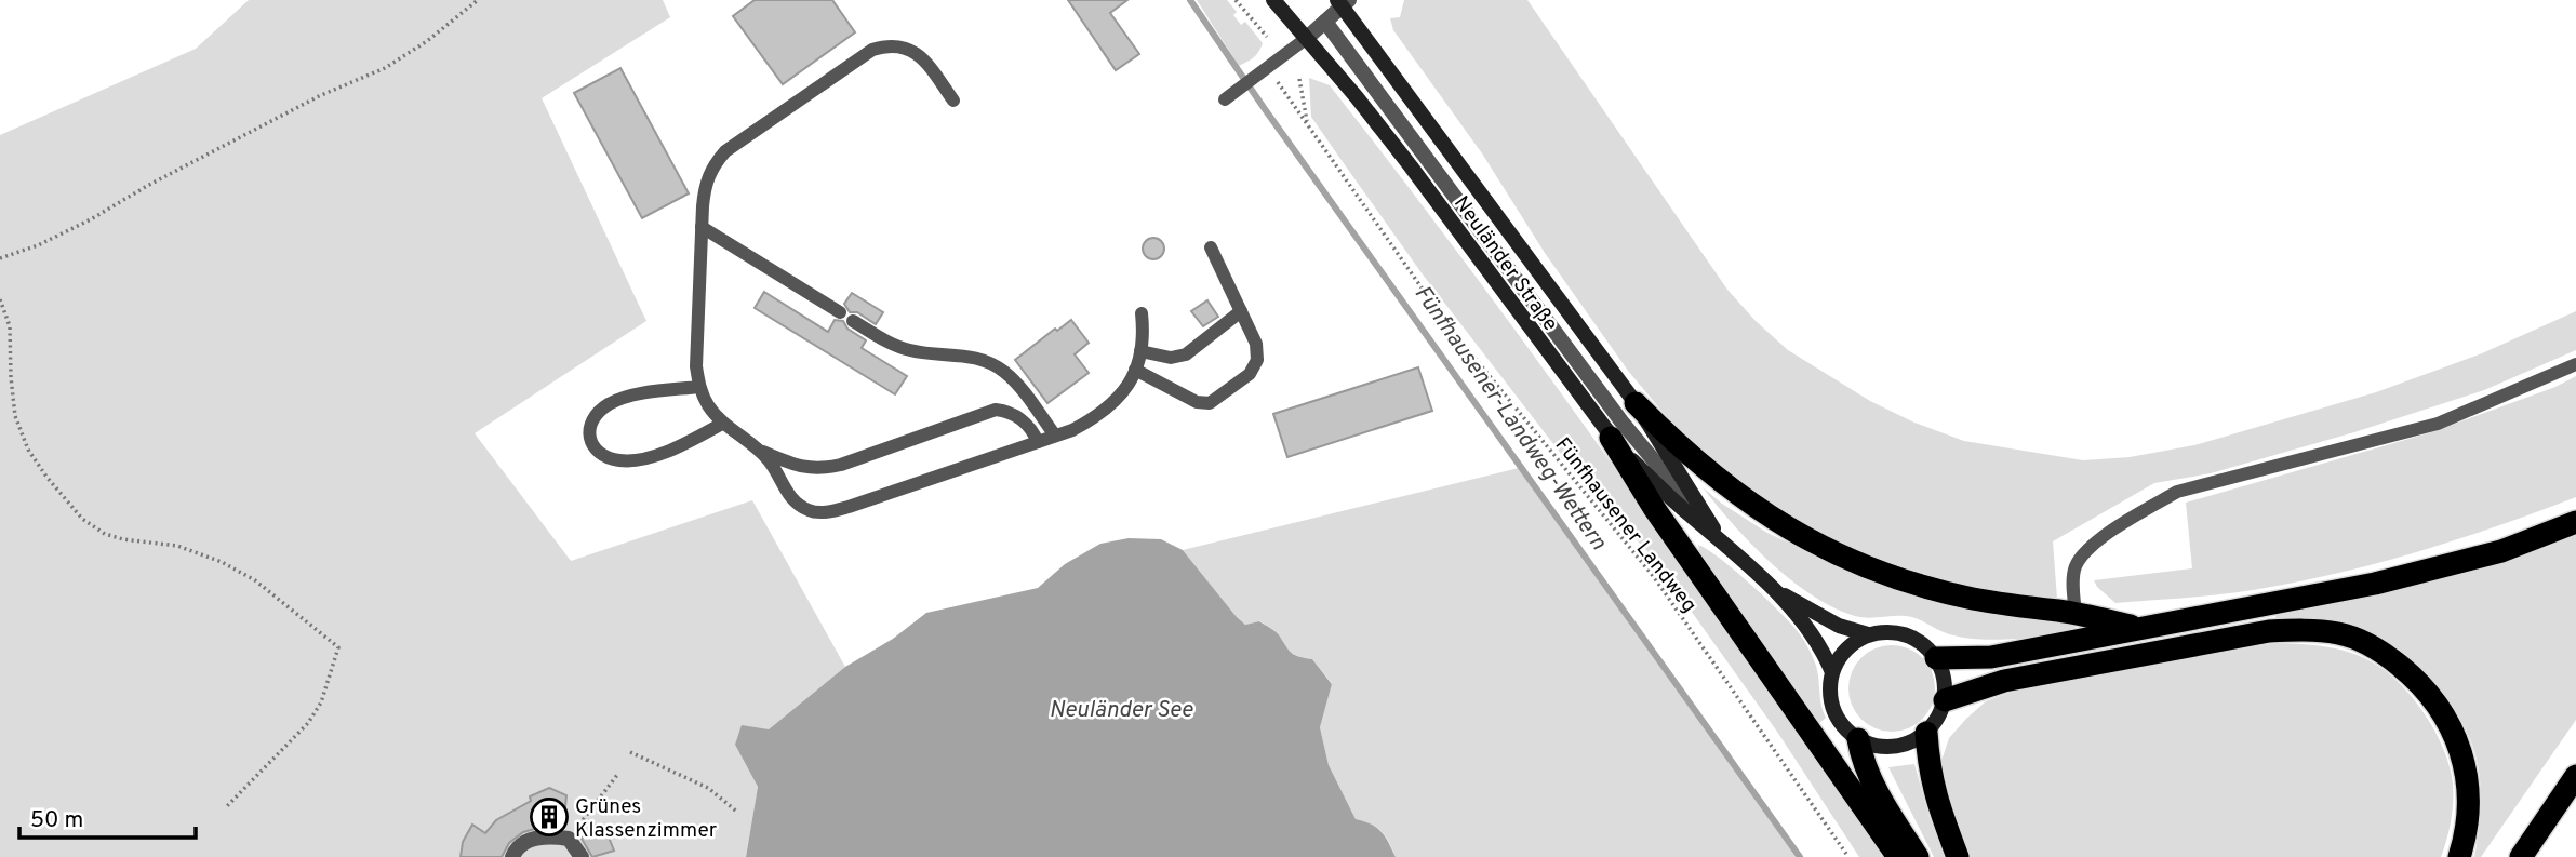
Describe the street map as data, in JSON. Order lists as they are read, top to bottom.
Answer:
{
  "streets": {
    "main road": ["Neuländer Straße"],
    "path": ["Fünfhausener Landweg"]
  },
  "water": ["Fünfhausener-Landweg-Wettern", "Neuländer See"],
  "places": {
    "building": ["Grünes Klassenzimmer"]
  },
  "scale_bar": "50 m"
}
